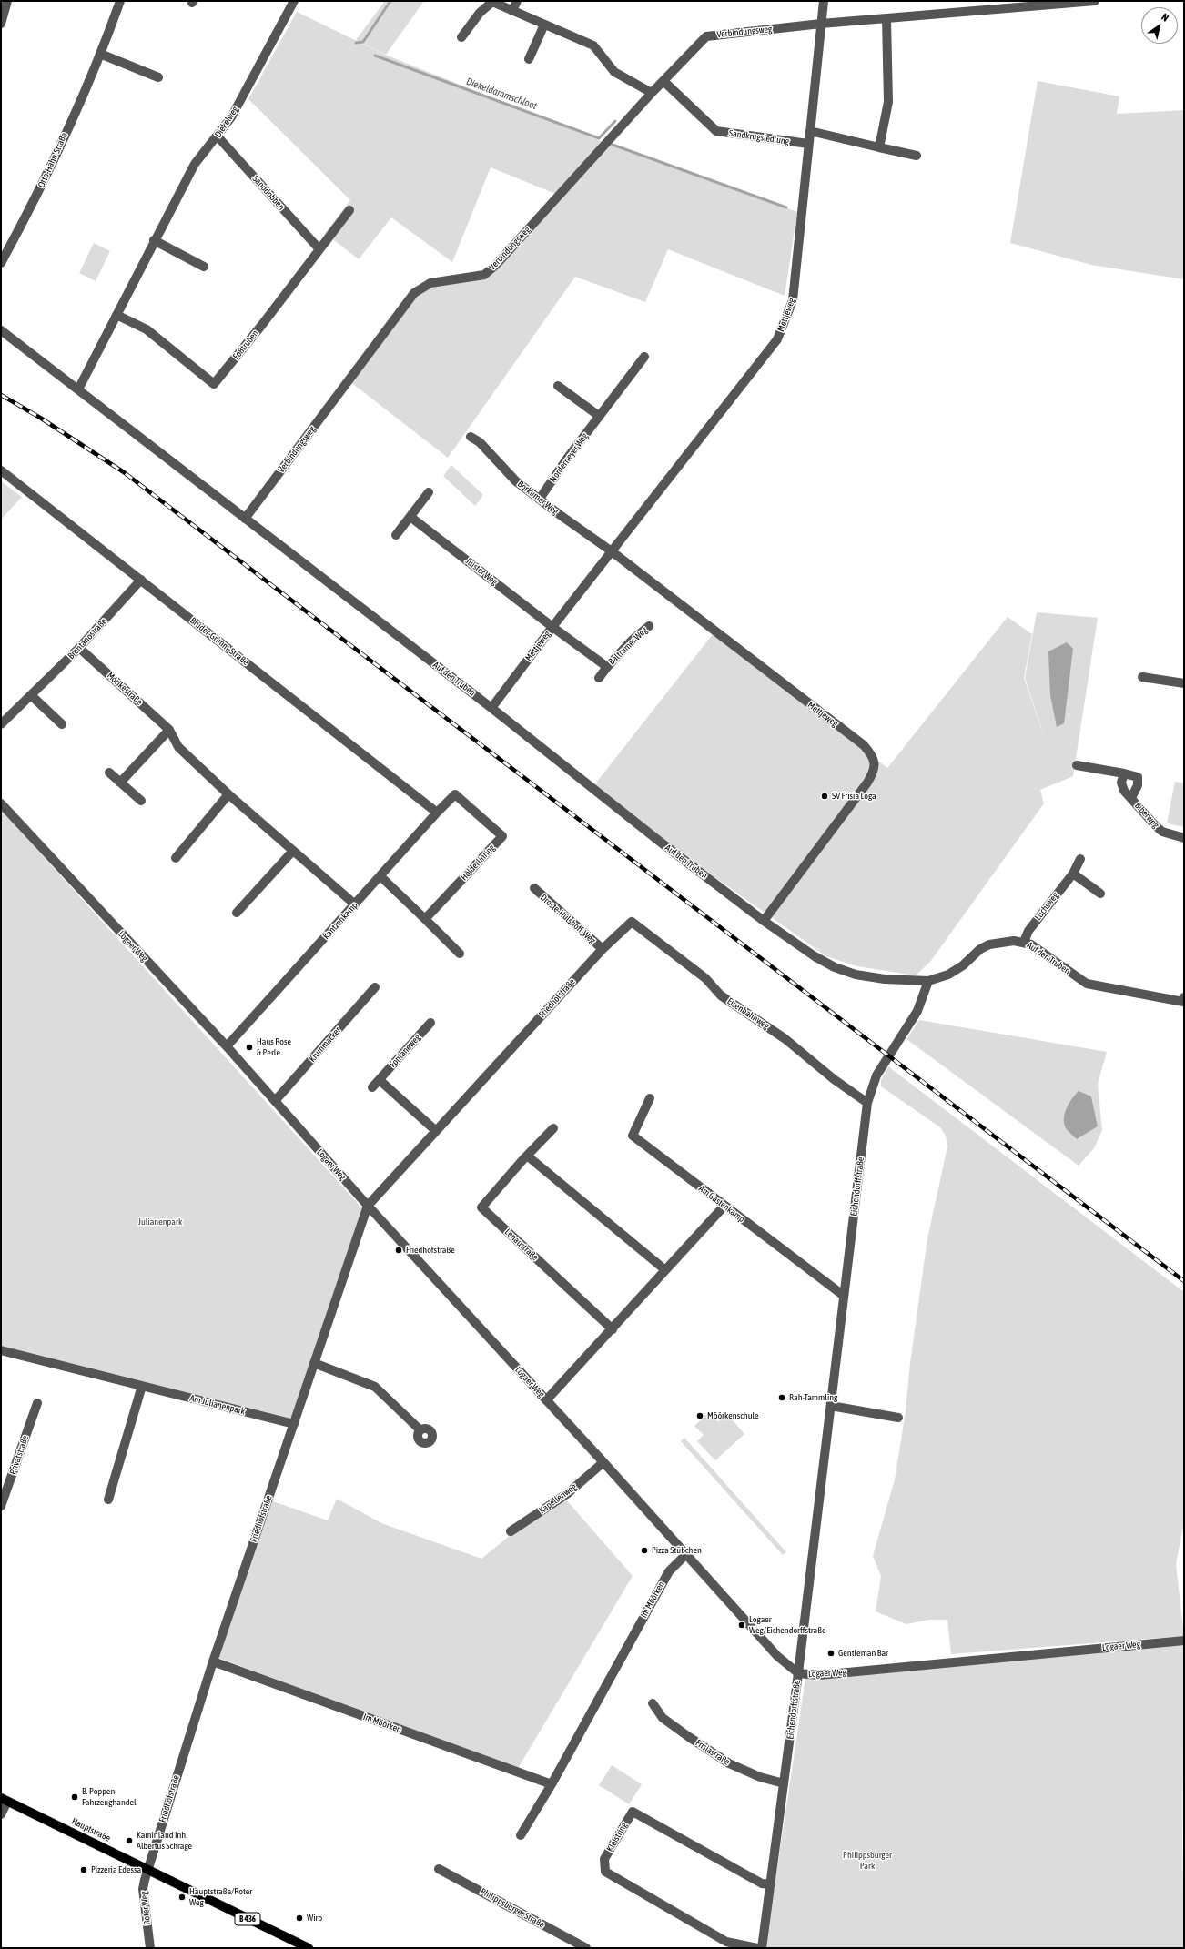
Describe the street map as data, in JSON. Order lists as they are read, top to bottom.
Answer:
{
  "streets": {
    "main road": ["Hauptstraße", "B 436"],
    "street": [
      "Verbindungsweg",
      "Diekelweg",
      "Sandkrugsiedlung",
      "Otto-Hahn-Straße",
      "Sanddobben",
      "Mettjeweg",
      "Foßtruben",
      "Norderneyer Weg",
      "Borkumer Weg",
      "Juister Weg",
      "Brentanostraße",
      "Brüder-Grimm-Straße",
      "Baltrumer Weg",
      "Auf den Truben",
      "Mörikestraße",
      "Biberweg",
      "Hölderlinring",
      "Luchsweg",
      "Droste-Hülshoff-Weg",
      "Kantzenkamp",
      "Logaer Weg",
      "Friedhofstraße",
      "Eisenbahnweg",
      "Krummacker",
      "Fontaneweg",
      "Eichendorffstraße",
      "Am Gastenkamp",
      "Lenaustraße",
      "Am Julianenpark",
      "Privatstraße",
      "Kapellenweg",
      "Im Möörken",
      "Frisiastraße",
      "Kleistring",
      "Roter Weg",
      "Philippsburger Straße"
    ]
  },
  "crossings": [
    ["Verbindungsweg", "Sandkrugsiedlung"],
    ["Verbindungsweg", "Mettjeweg"],
    ["Verbindungsweg", "Auf den Truben"],
    ["Diekelweg", "Sanddobben"],
    ["Diekelweg", "Foßtruben"],
    ["Sandkrugsiedlung", "Mettjeweg"],
    ["Sanddobben", "Foßtruben"],
    ["Mettjeweg", "Borkumer Weg"],
    ["Mettjeweg", "Juister Weg"],
    ["Mettjeweg", "Baltrumer Weg"],
    ["Mettjeweg", "Auf den Truben"],
    ["Norderneyer Weg", "Borkumer Weg"],
    ["Juister Weg", "Baltrumer Weg"],
    ["Brentanostraße", "Brüder-Grimm-Straße"],
    ["Brentanostraße", "Mörikestraße"],
    ["Brüder-Grimm-Straße", "Kantzenkamp"],
    ["Auf den Truben", "Luchsweg"],
    ["Auf den Truben", "Eichendorffstraße"],
    ["Mörikestraße", "Kantzenkamp"],
    ["Hölderlinring", "Kantzenkamp"],
    ["Droste-Hülshoff-Weg", "Friedhofstraße"],
    ["Kantzenkamp", "Logaer Weg"],
    ["Logaer Weg", "Friedhofstraße"],
    ["Logaer Weg", "Krummacker"],
    ["Logaer Weg", "Eichendorffstraße"],
    ["Logaer Weg", "Kapellenweg"],
    ["Logaer Weg", "Im Möörken"],
    ["Friedhofstraße", "Eisenbahnweg"],
    ["Friedhofstraße", "Am Julianenpark"],
    ["Friedhofstraße", "Im Möörken"],
    ["Friedhofstraße", "Hauptstraße"],
    ["Friedhofstraße", "Roter Weg"],
    ["Eisenbahnweg", "Eichendorffstraße"],
    ["Eichendorffstraße", "Am Gastenkamp"],
    ["Eichendorffstraße", "Frisiastraße"],
    ["Eichendorffstraße", "Kleistring"],
    ["Hauptstraße", "Roter Weg"]
  ],
  "water": ["Diekeldammschloot"],
  "parks": ["Julianenpark", "Philippsburger Park"],
  "places": [
    "SV Frisia Loga",
    "Haus Rose & Perle",
    "Friedhofstraße",
    "Rah-Tammling",
    "Möörkenschule",
    "Pizza Stübchen",
    "Logaer Weg/Eichendorffstraße",
    "Gentleman Bar",
    "B. Poppen Fahrzeughandel",
    "Kaminland Inh. Albertus Schrage",
    "Pizzeria Edessa",
    "Hauptstraße/Roter Weg",
    "Wiro"
  ],
  "north": "top right"
}
